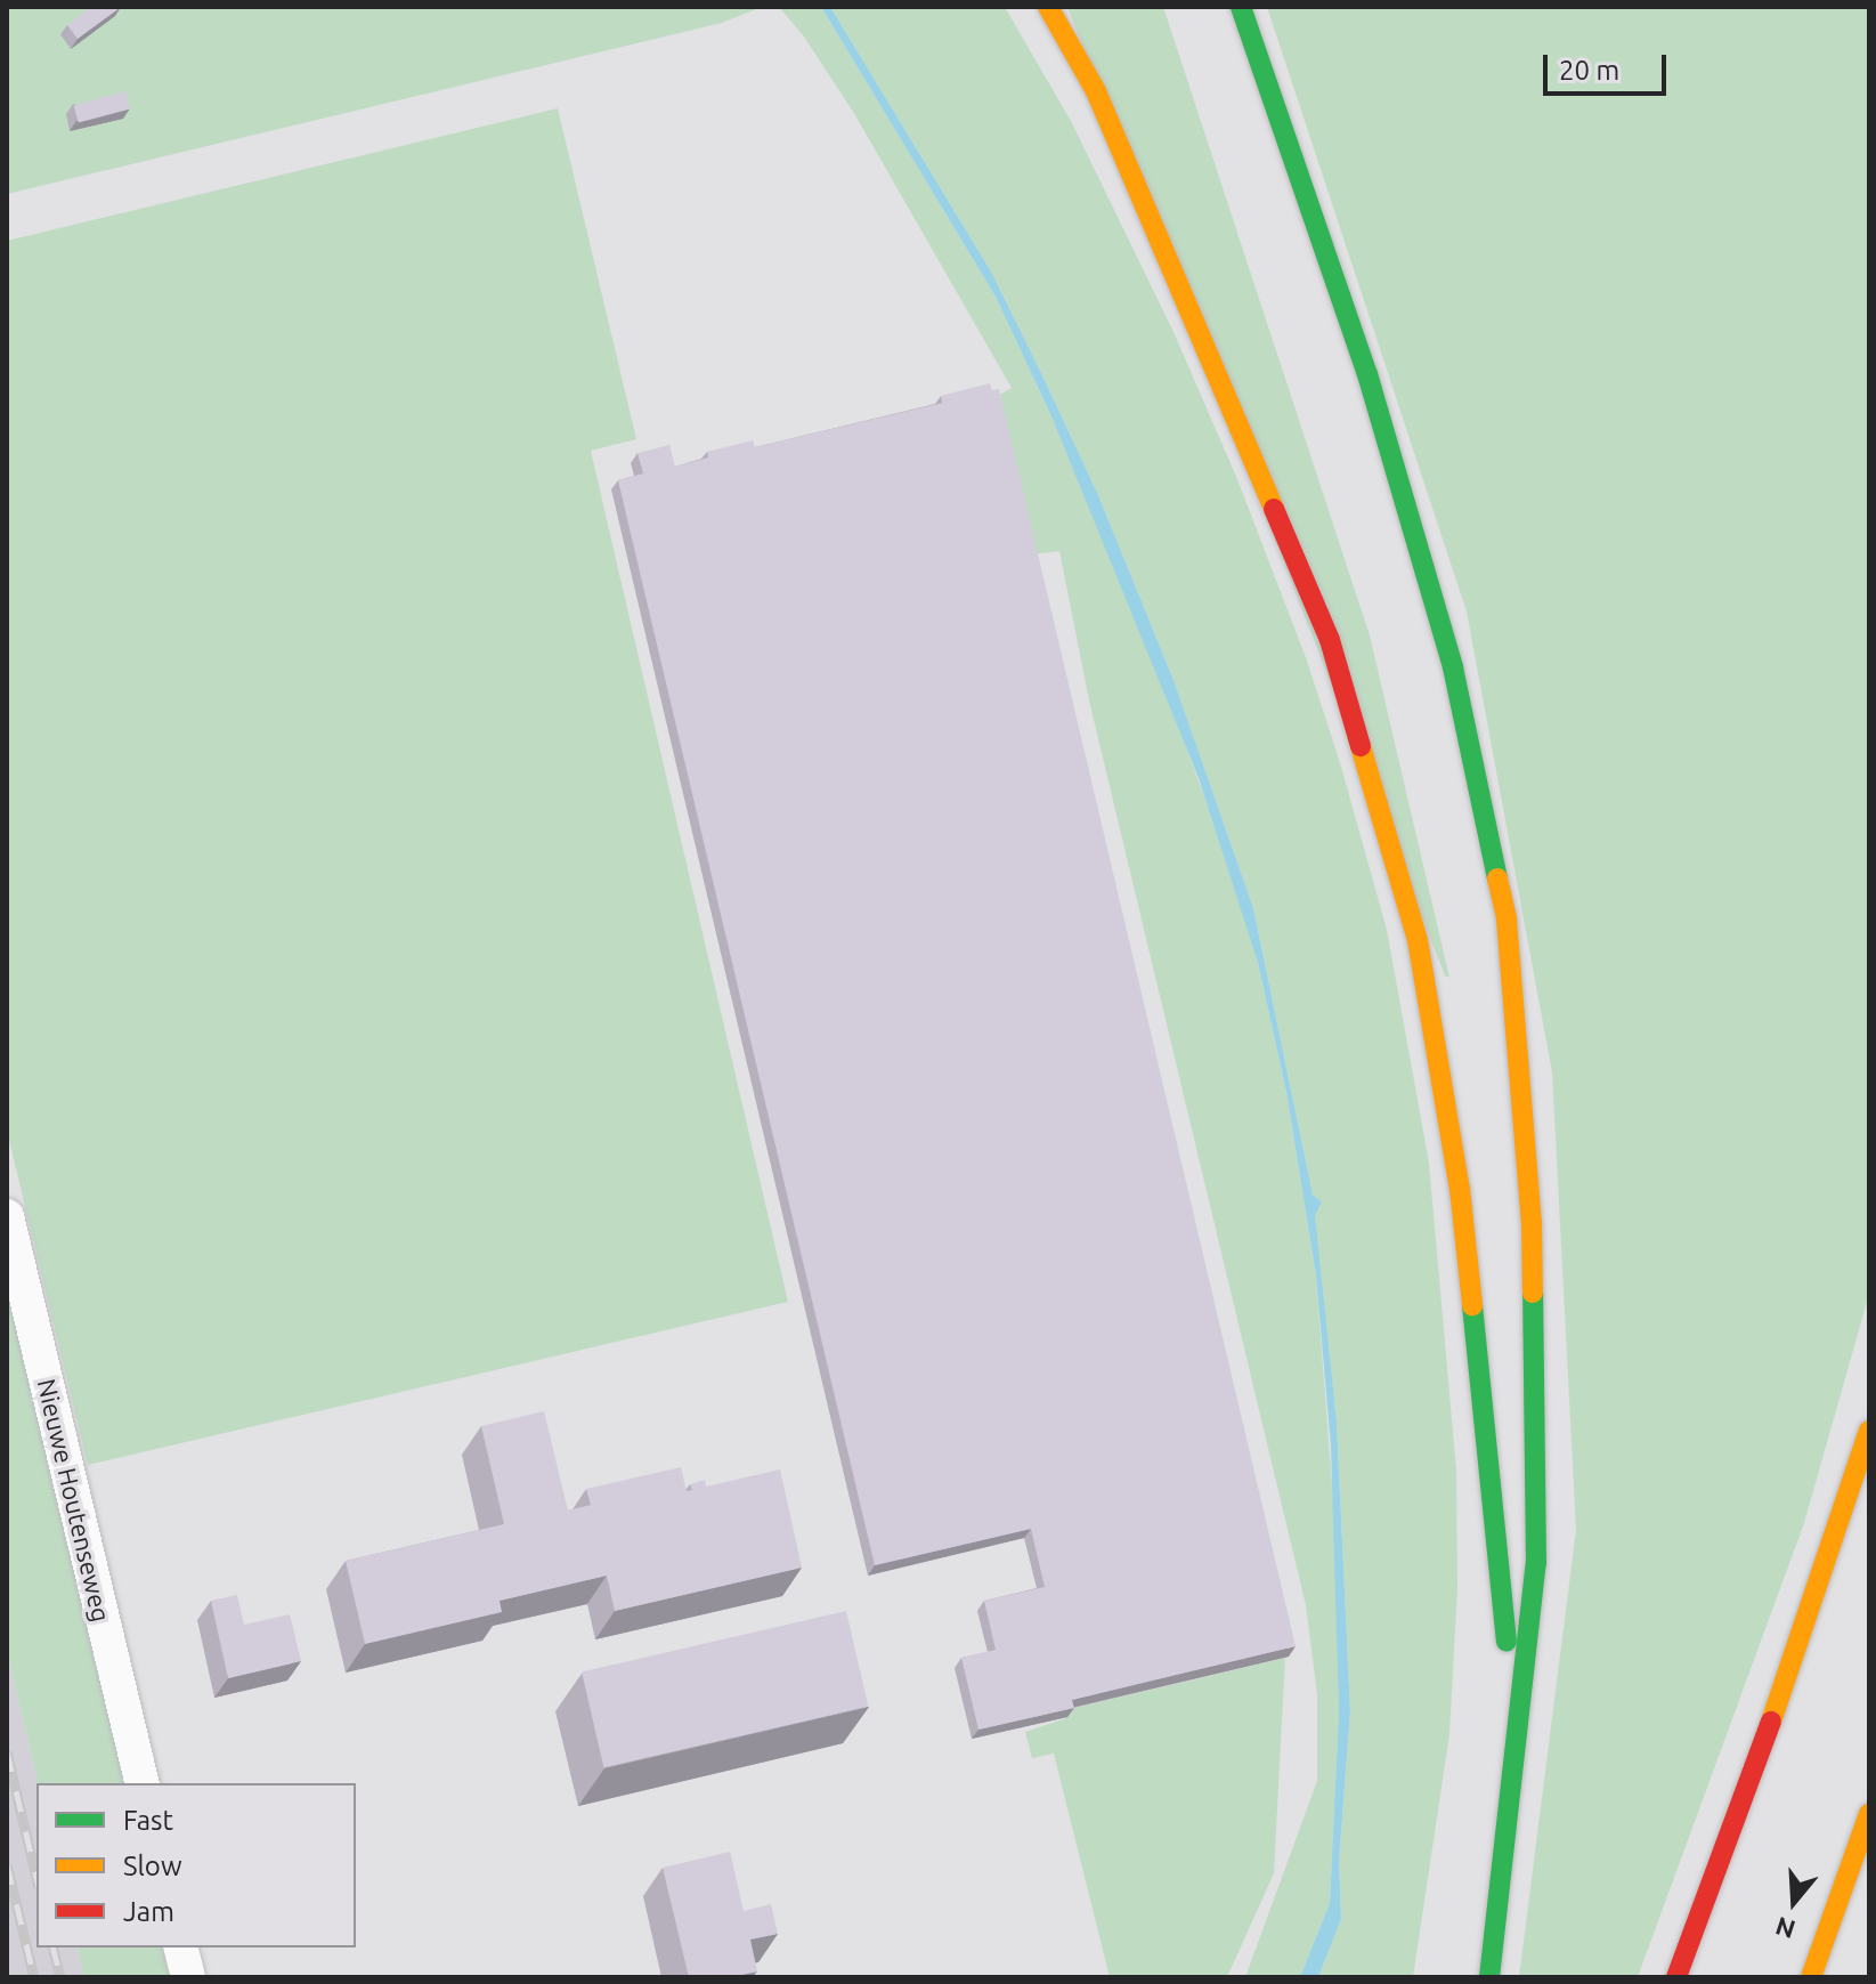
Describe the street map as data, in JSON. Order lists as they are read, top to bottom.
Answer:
{
  "streets": {
    "street": ["Nieuwe Houtenseweg"]
  },
  "legend": ["Fast", "Slow", "Jam"],
  "scale_bar": "20 m",
  "north": "bottom"
}
